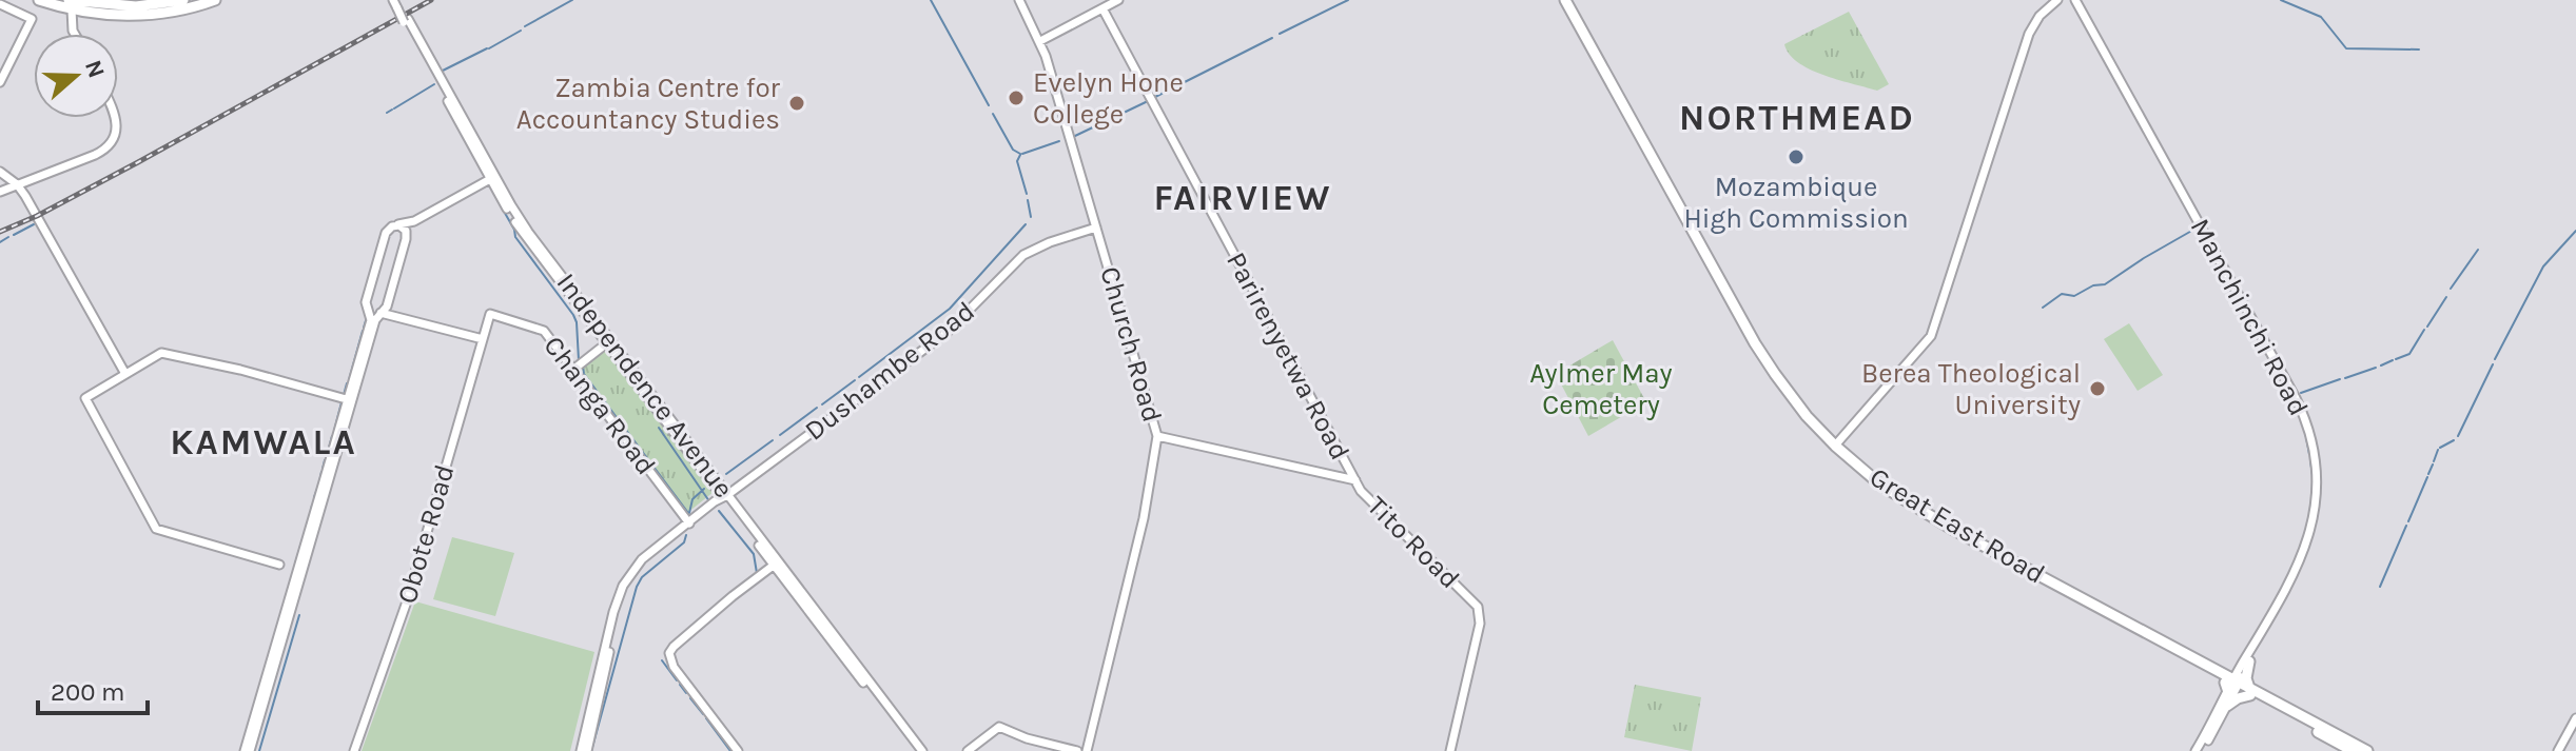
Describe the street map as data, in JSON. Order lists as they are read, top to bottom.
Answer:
{
  "streets": {
    "main road": [
      "Manchinchi Road",
      "Church Road",
      "Parirenyetwa Road",
      "Dushambe Road",
      "Independence Avenue",
      "Changa Road",
      "Great East Road",
      "Obote Road",
      "Tito Road"
    ]
  },
  "crossings": [
    ["Manchinchi Road", "Great East Road"],
    ["Church Road", "Dushambe Road"],
    ["Church Road", "Tito Road"],
    ["Parirenyetwa Road", "Tito Road"],
    ["Dushambe Road", "Independence Avenue"],
    ["Dushambe Road", "Changa Road"],
    ["Changa Road", "Obote Road"]
  ],
  "districts": ["NORTHMEAD", "FAIRVIEW", "KAMWALA"],
  "parks": ["Aylmer May Cemetery"],
  "places": [
    "Evelyn Hone College",
    "Zambia Centre for Accountancy Studies",
    "Mozambique High Commission",
    "Berea Theological University"
  ],
  "scale_bar": "200 m",
  "north": "right"
}
